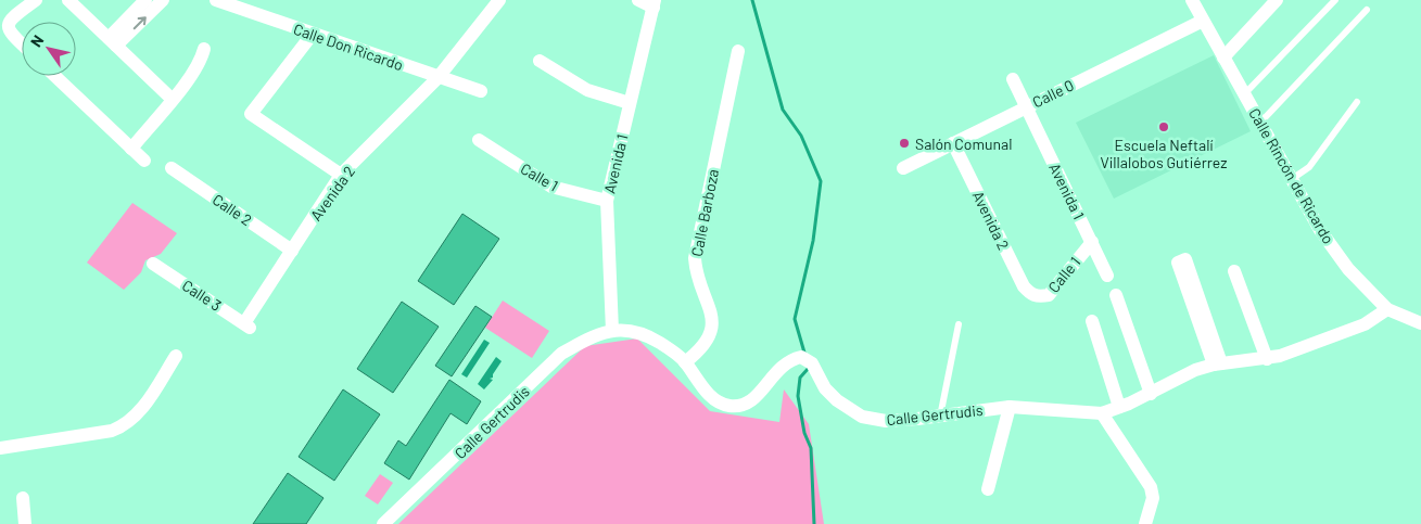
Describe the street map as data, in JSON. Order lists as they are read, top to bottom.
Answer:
{
  "streets": {
    "street": [
      "Calle Don Ricardo",
      "Calle 0",
      "Avenida 1",
      "Calle Rincón de Ricardo",
      "Calle 1",
      "Avenida 2",
      "Calle 2",
      "Calle Barboza",
      "Calle 3",
      "Calle Gertrudis"
    ]
  },
  "crossings": [
    ["Calle Don Ricardo", "Avenida 2"],
    ["Calle 0", "Avenida 1"],
    ["Calle 0", "Calle Rincón de Ricardo"],
    ["Calle 0", "Avenida 2"],
    ["Avenida 1", "Calle 1"],
    ["Avenida 1", "Calle Gertrudis"],
    ["Calle Rincón de Ricardo", "Calle Gertrudis"],
    ["Calle 1", "Avenida 2"],
    ["Avenida 2", "Calle 2"],
    ["Avenida 2", "Calle 3"],
    ["Calle Barboza", "Calle Gertrudis"]
  ],
  "places": ["Escuela Neftalí Villalobos Gutiérrez", "Salón Comunal"],
  "north": "top left"
}
